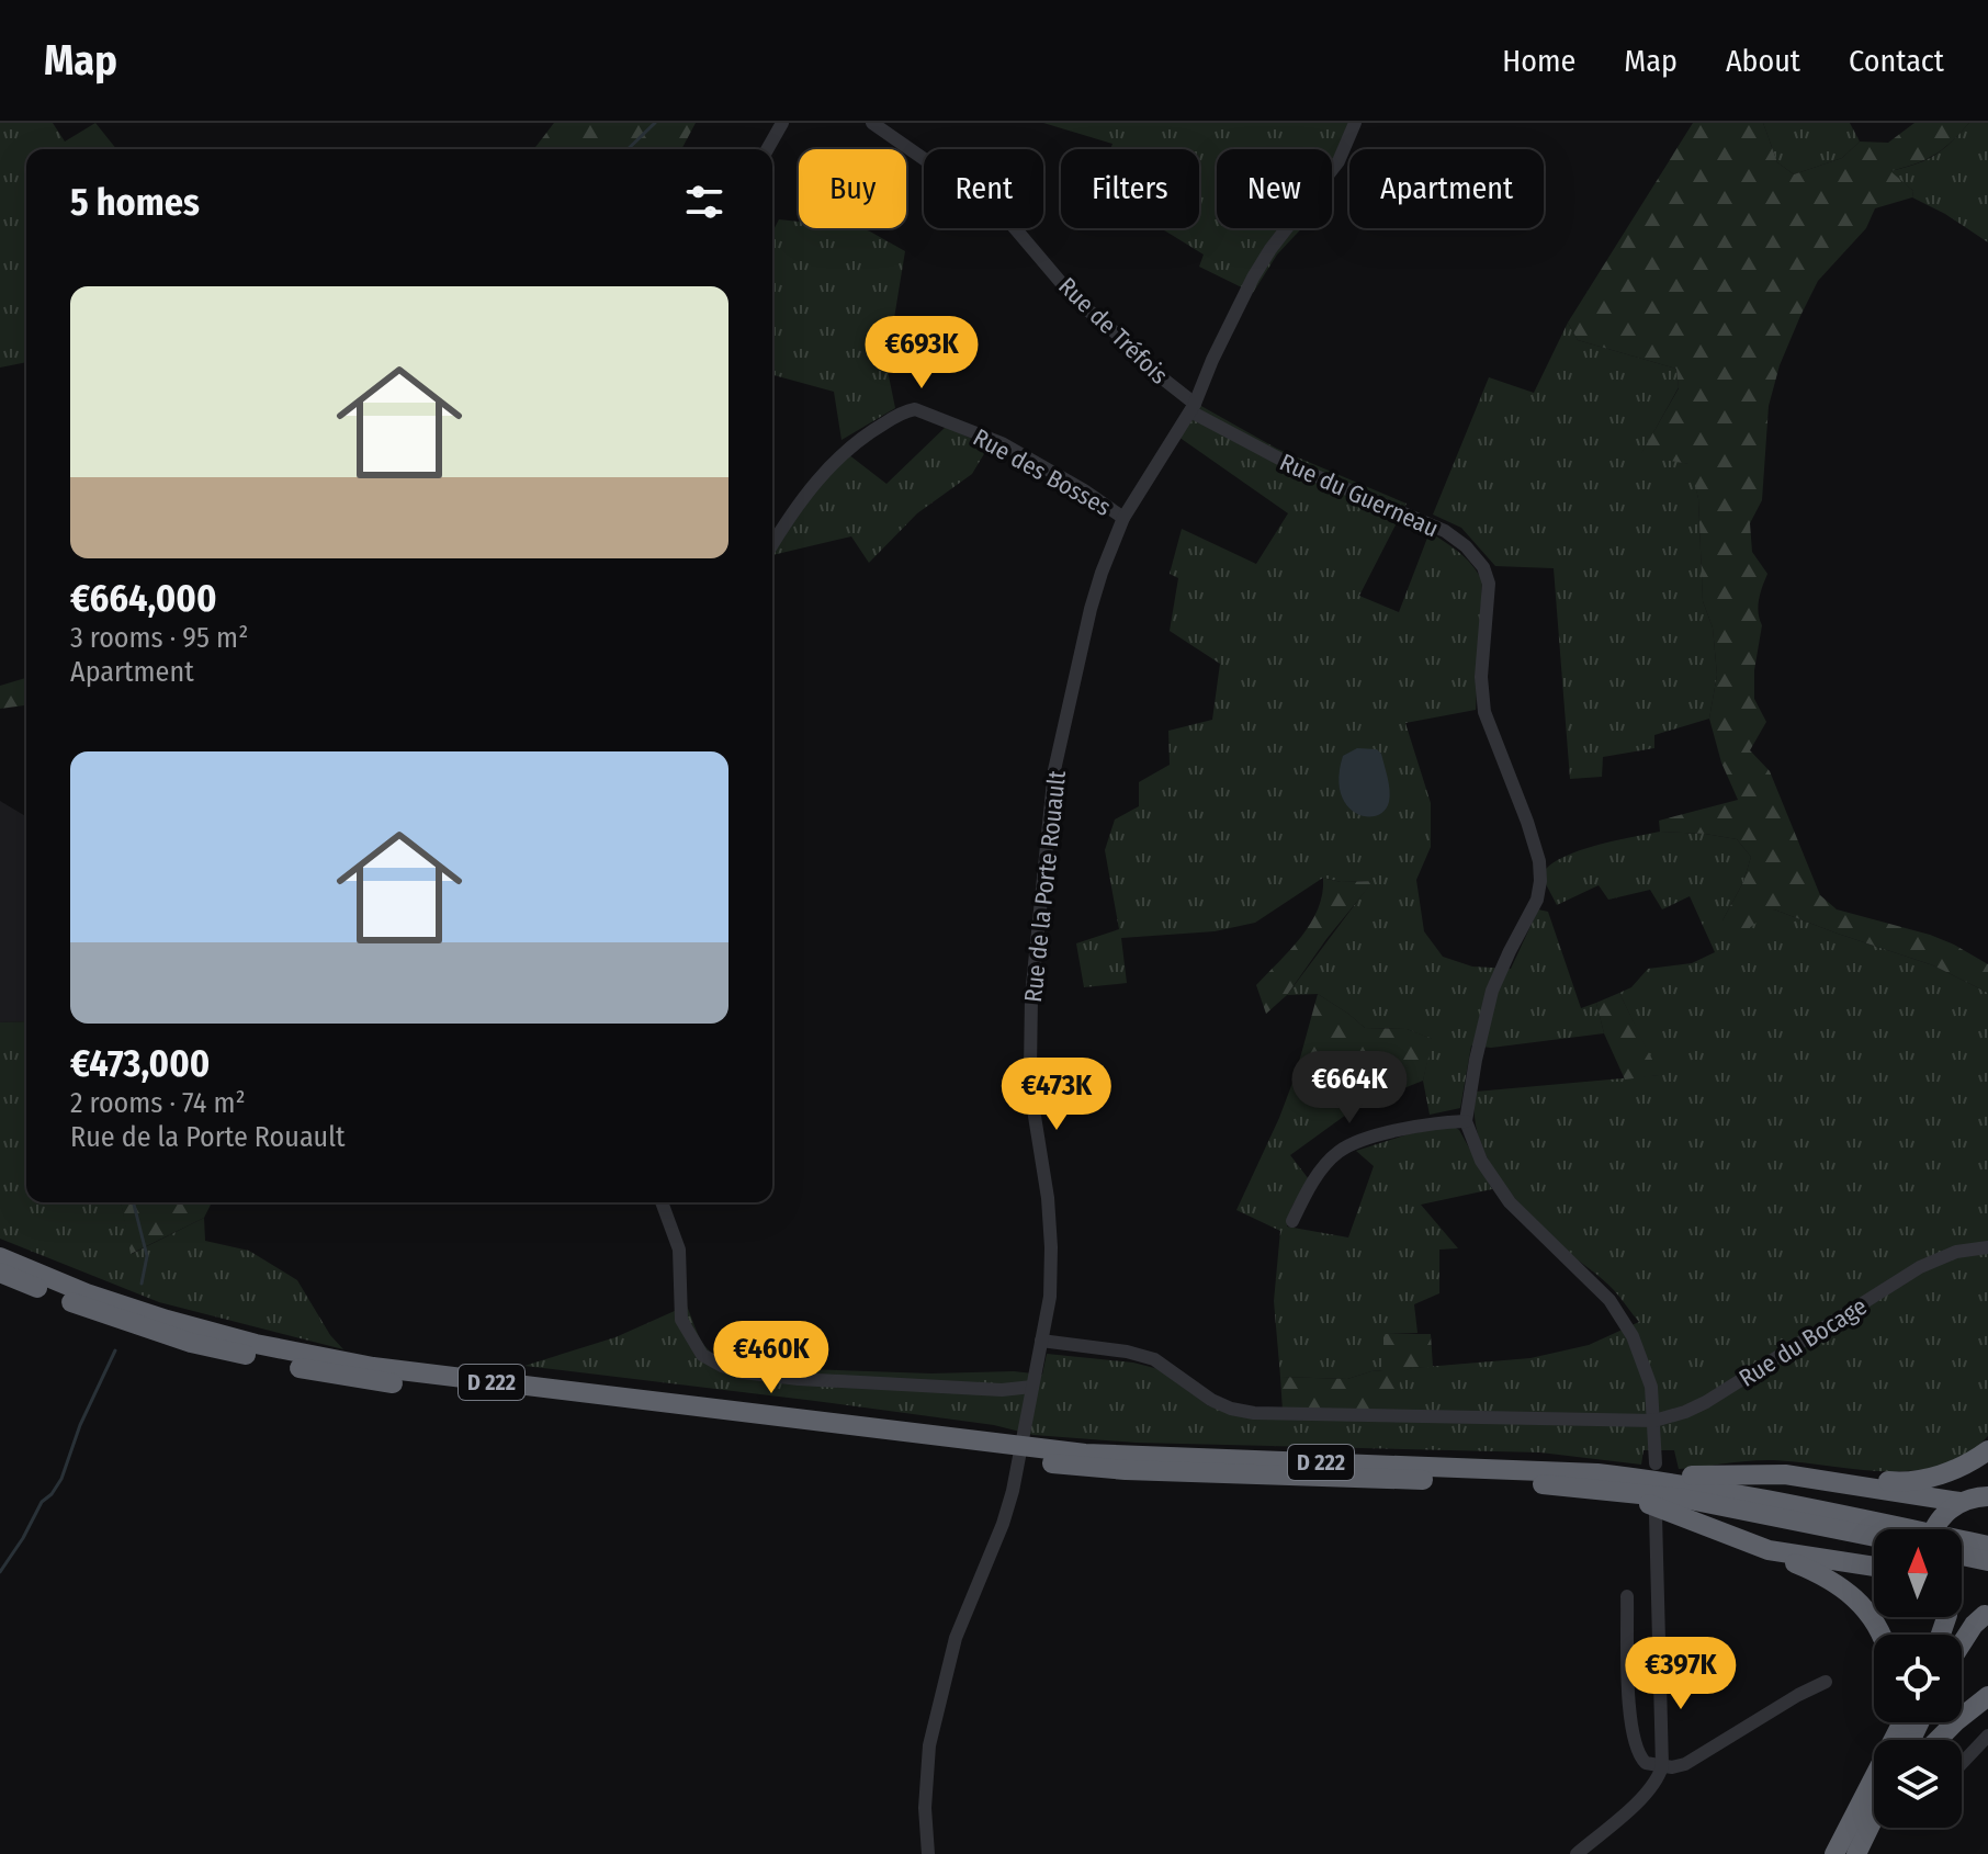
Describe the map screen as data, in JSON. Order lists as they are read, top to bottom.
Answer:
{
  "streets": {
    "highway": ["D 222"],
    "street": [
      "Rue de Tréfois",
      "Rue des Bosses",
      "Rue du Guerneau",
      "Rue de la Porte Rouault",
      "Rue du Bocage"
    ]
  },
  "crossings": [
    ["Rue de Tréfois", "Rue du Guerneau"],
    ["Rue de Tréfois", "Rue de la Porte Rouault"],
    ["Rue des Bosses", "Rue de la Porte Rouault"],
    ["Rue du Guerneau", "Rue de la Porte Rouault"],
    ["Rue de la Porte Rouault", "Rue du Bocage"]
  ],
  "north": "top",
  "page": {
    "header": "Map",
    "nav": [
      "Home",
      "Map",
      "About",
      "Contact"
    ],
    "chip": [
      "Buy",
      "Rent",
      "Filters",
      "New",
      "Apartment"
    ],
    "heading": "5 homes",
    "list": [
      {
        "name": "€664,000",
        "note": "3 rooms · 95 m² · Apartment"
      },
      {
        "name": "€473,000",
        "note": "2 rooms · 74 m² · Rue de la Porte Rouault"
      }
    ],
    "price": [
      "€693K",
      "€664K",
      "€473K",
      "€460K",
      "€397K"
    ]
  }
}
